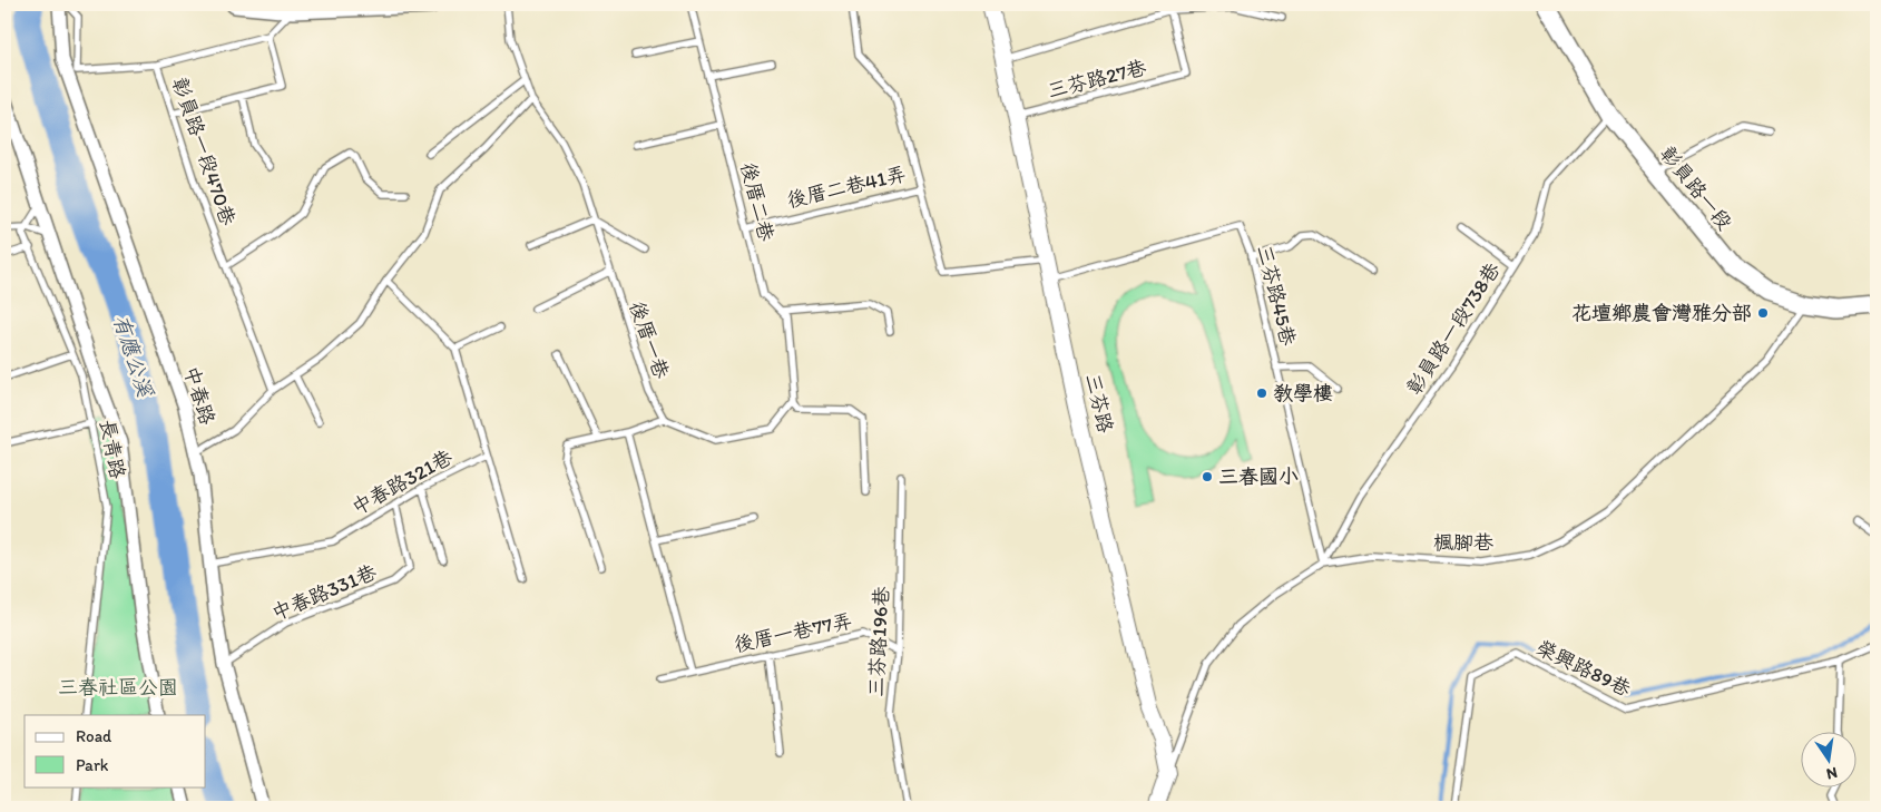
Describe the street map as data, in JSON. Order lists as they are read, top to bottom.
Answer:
{
  "streets": {
    "main road": ["彰員路一段"],
    "street": ["中春路", "三芬路"],
    "lane": [
      "三芬路27巷",
      "彰員路一段470巷",
      "後厝二巷41弄",
      "後厝二巷",
      "三芬路45巷",
      "彰員路一段738巷",
      "後厝一巷",
      "長青路",
      "中春路321巷",
      "楓腳巷",
      "中春路331巷",
      "後厝一巷77弄",
      "三芬路196巷",
      "榮興路89巷"
    ]
  },
  "crossings": [
    ["三芬路27巷", "三芬路"],
    ["後厝二巷41弄", "後厝二巷"],
    ["彰員路一段", "彰員路一段738巷"],
    ["彰員路一段", "楓腳巷"],
    ["三芬路45巷", "彰員路一段738巷"],
    ["三芬路45巷", "三芬路"],
    ["三芬路45巷", "楓腳巷"],
    ["彰員路一段738巷", "楓腳巷"],
    ["中春路", "中春路321巷"],
    ["中春路", "中春路331巷"],
    ["三芬路", "楓腳巷"],
    ["中春路321巷", "中春路331巷"],
    ["後厝一巷77弄", "三芬路196巷"]
  ],
  "water": ["有應公溪"],
  "parks": ["三春社區公園"],
  "places": ["花壇鄉農會灣雅分部", "教學樓", "三春國小"],
  "legend": ["Road", "Park"],
  "north": "bottom"
}
